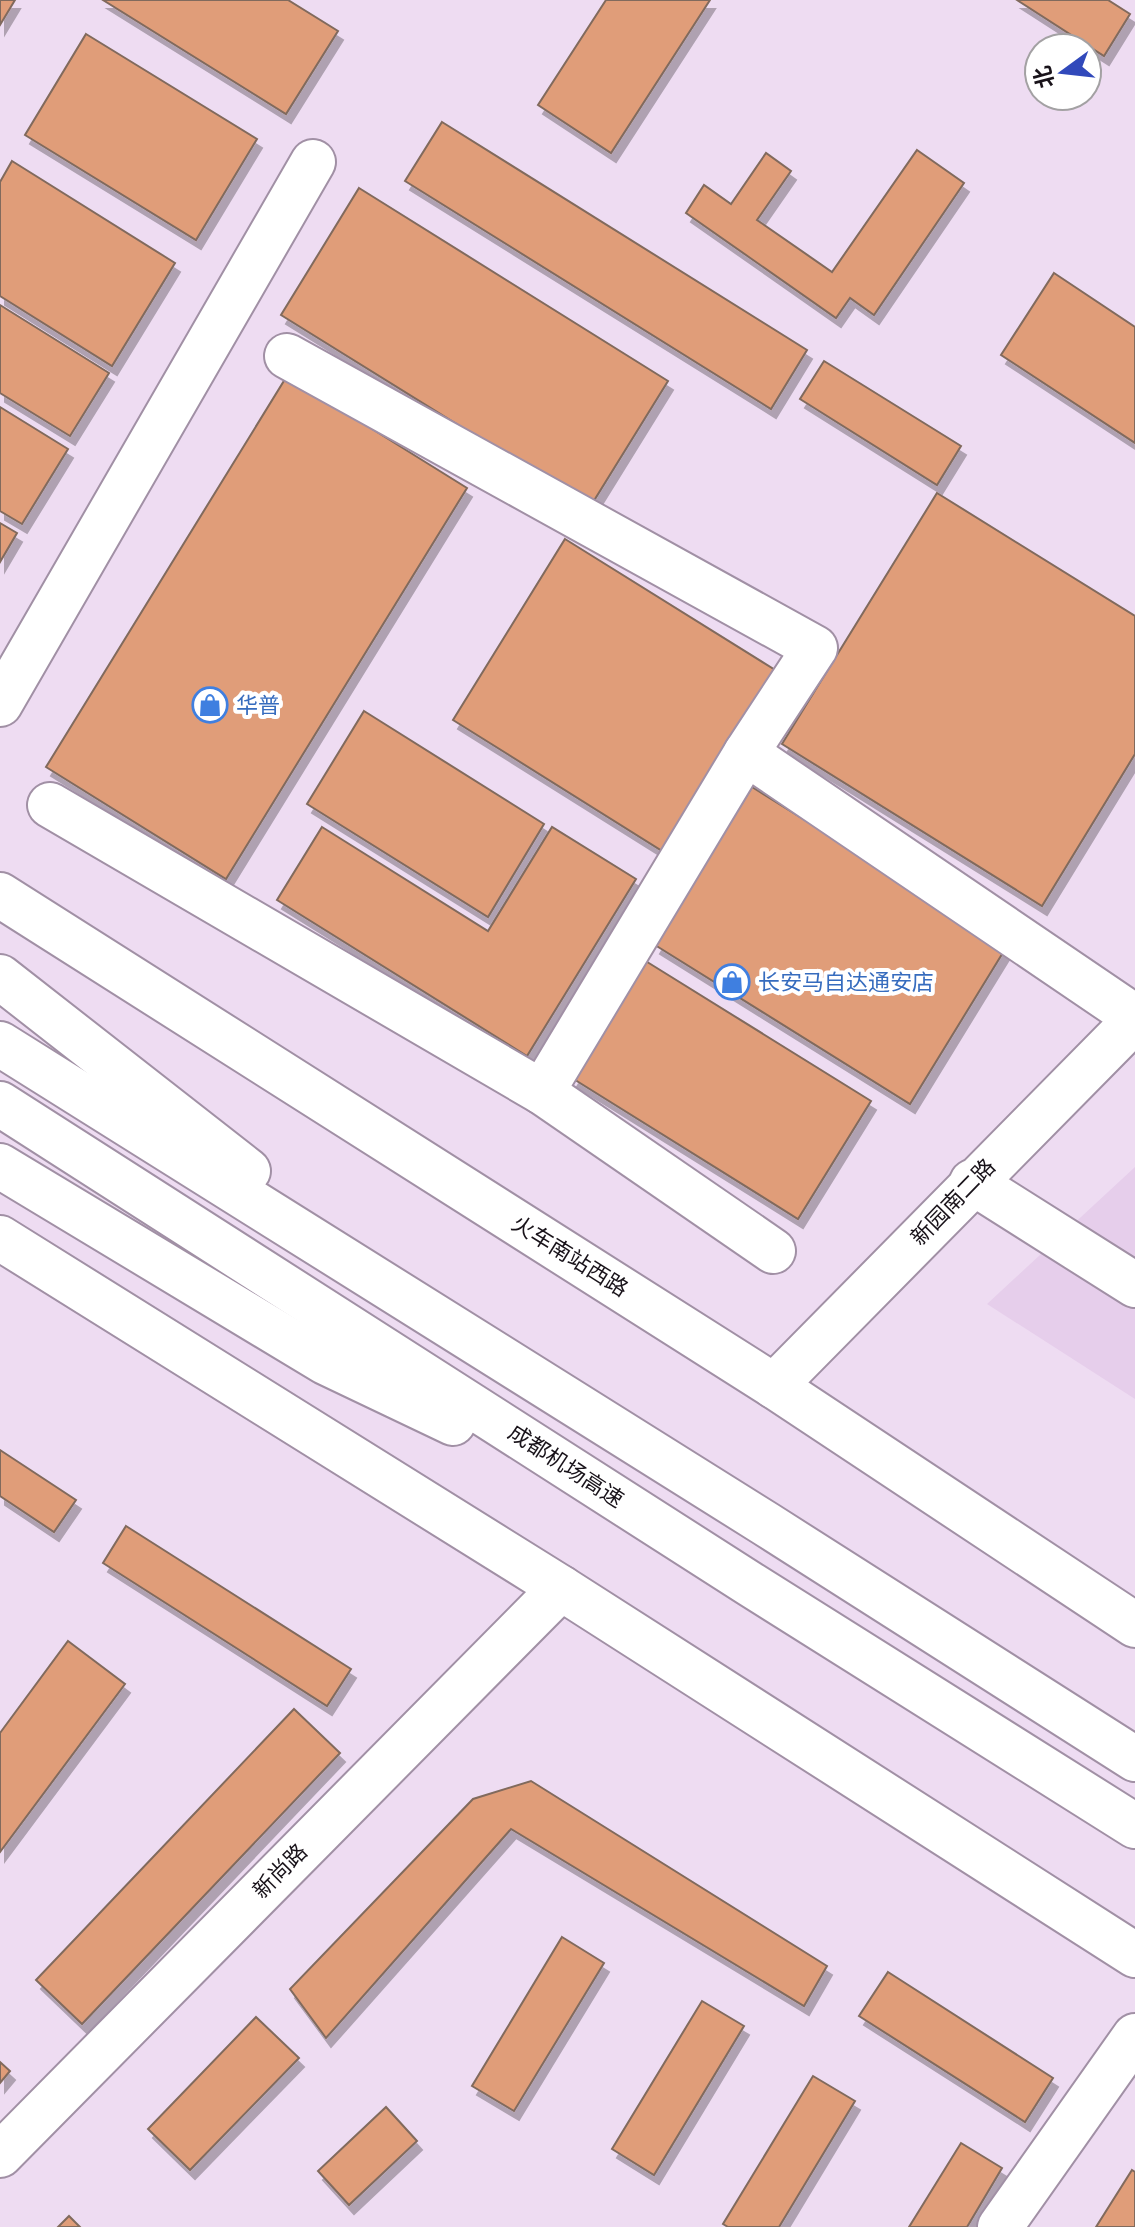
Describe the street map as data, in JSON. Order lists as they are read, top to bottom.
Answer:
{
  "streets": {
    "main road": [
      "新园南二路",
      "火车南站西路",
      "成都机场高速",
      "新尚路"
    ]
  },
  "crossings": [
    ["新园南二路", "火车南站西路"]
  ],
  "places": {
    "shop": ["华普", "长安马自达通安店"]
  },
  "north": "left"
}
